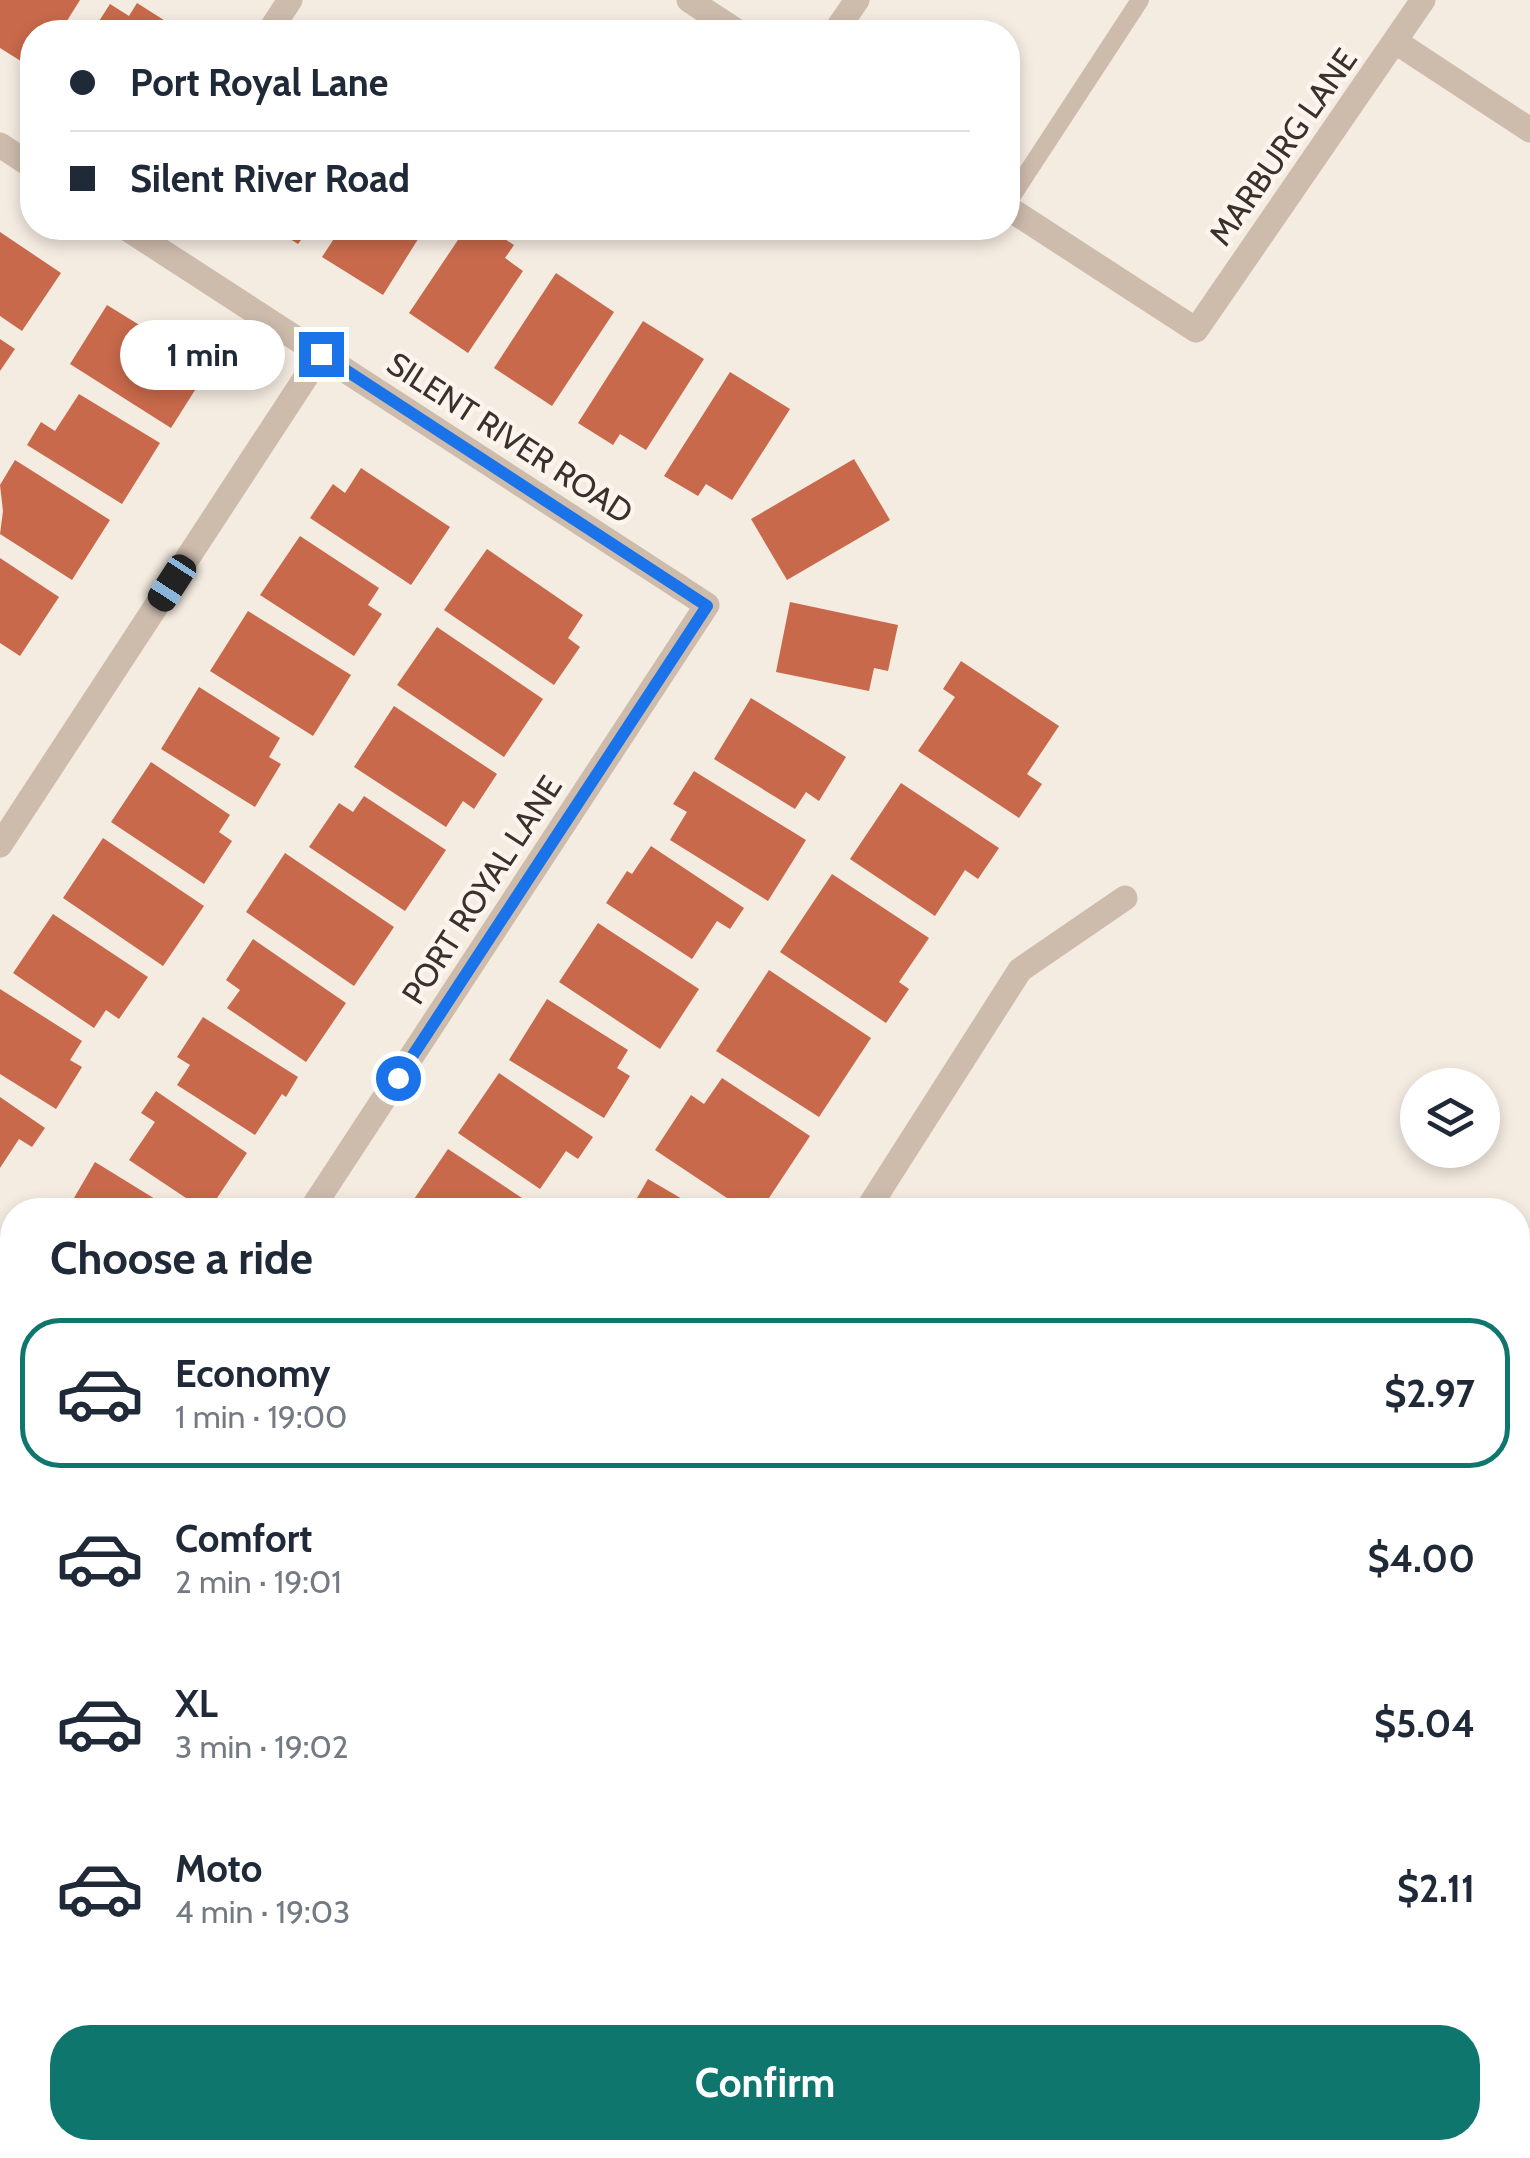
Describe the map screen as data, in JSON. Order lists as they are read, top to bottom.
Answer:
{
  "streets": {
    "street": ["MARBURG LANE", "SILENT RIVER ROAD", "PORT ROYAL LANE"]
  },
  "crossings": [
    ["SILENT RIVER ROAD", "PORT ROYAL LANE"]
  ],
  "page": {
    "banner": ["Port Royal Lane", "Silent River Road"],
    "bubble": "1 min",
    "heading": "Choose a ride",
    "list": [
      {
        "name": "Economy",
        "note": "1 min · 19:00",
        "value": "$2.97"
      },
      {
        "name": "Comfort",
        "note": "2 min · 19:01",
        "value": "$4.00"
      },
      {
        "name": "XL",
        "note": "3 min · 19:02",
        "value": "$5.04"
      },
      {
        "name": "Moto",
        "note": "4 min · 19:03",
        "value": "$2.11"
      }
    ],
    "buttons": "Confirm"
  }
}
